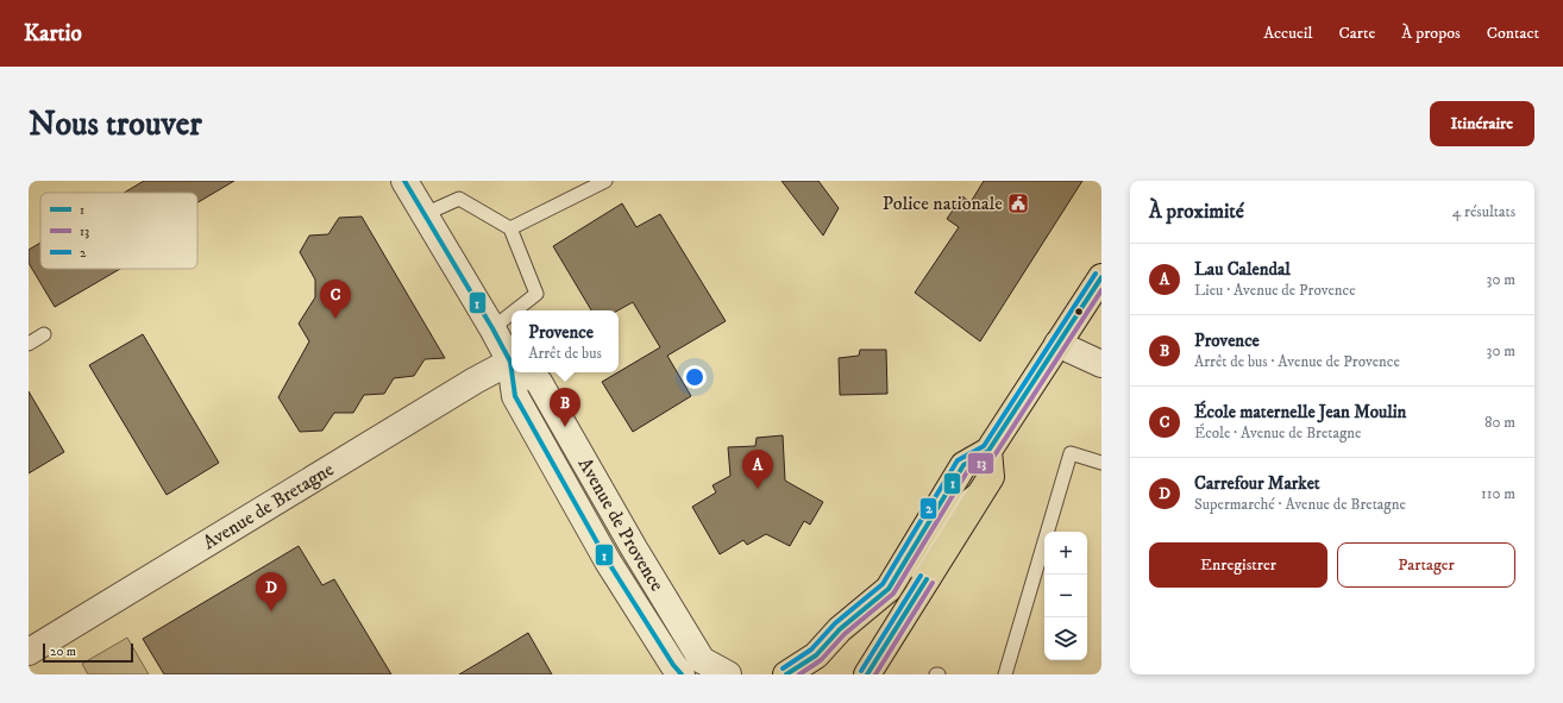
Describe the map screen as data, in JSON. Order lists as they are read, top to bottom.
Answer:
{
  "streets": {
    "street": ["Avenue de Bretagne", "Avenue de Provence"]
  },
  "places": {
    "public building": ["Police nationale"]
  },
  "lines": ["transit line 1", "transit line 2", "transit line 13"],
  "legend": ["1", "13", "2"],
  "scale_bar": "20 m",
  "page": {
    "header": "Kartio",
    "nav": [
      "Accueil",
      "Carte",
      "À propos",
      "Contact"
    ],
    "buttons": [
      "Itinéraire",
      ["Enregistrer", "Partager"]
    ],
    "title": "Nous trouver",
    "heading": ["À proximité", "4 résultats"],
    "list": [
      {
        "mark": "A",
        "name": "Lau Calendal",
        "note": "Lieu · Avenue de Provence",
        "value": "30 m"
      },
      {
        "mark": "B",
        "name": "Provence",
        "note": "Arrêt de bus · Avenue de Provence",
        "value": "30 m"
      },
      {
        "mark": "C",
        "name": "École maternelle Jean Moulin",
        "note": "École · Avenue de Bretagne",
        "value": "80 m"
      },
      {
        "mark": "D",
        "name": "Carrefour Market",
        "note": "Supermarché · Avenue de Bretagne",
        "value": "110 m"
      }
    ],
    "pins": [
      "C",
      "B",
      "A",
      "D"
    ],
    "popup": ["Provence", "Arrêt de bus"],
    "map_buttons": ["+", "−"],
    "scale": "20 m"
  }
}
